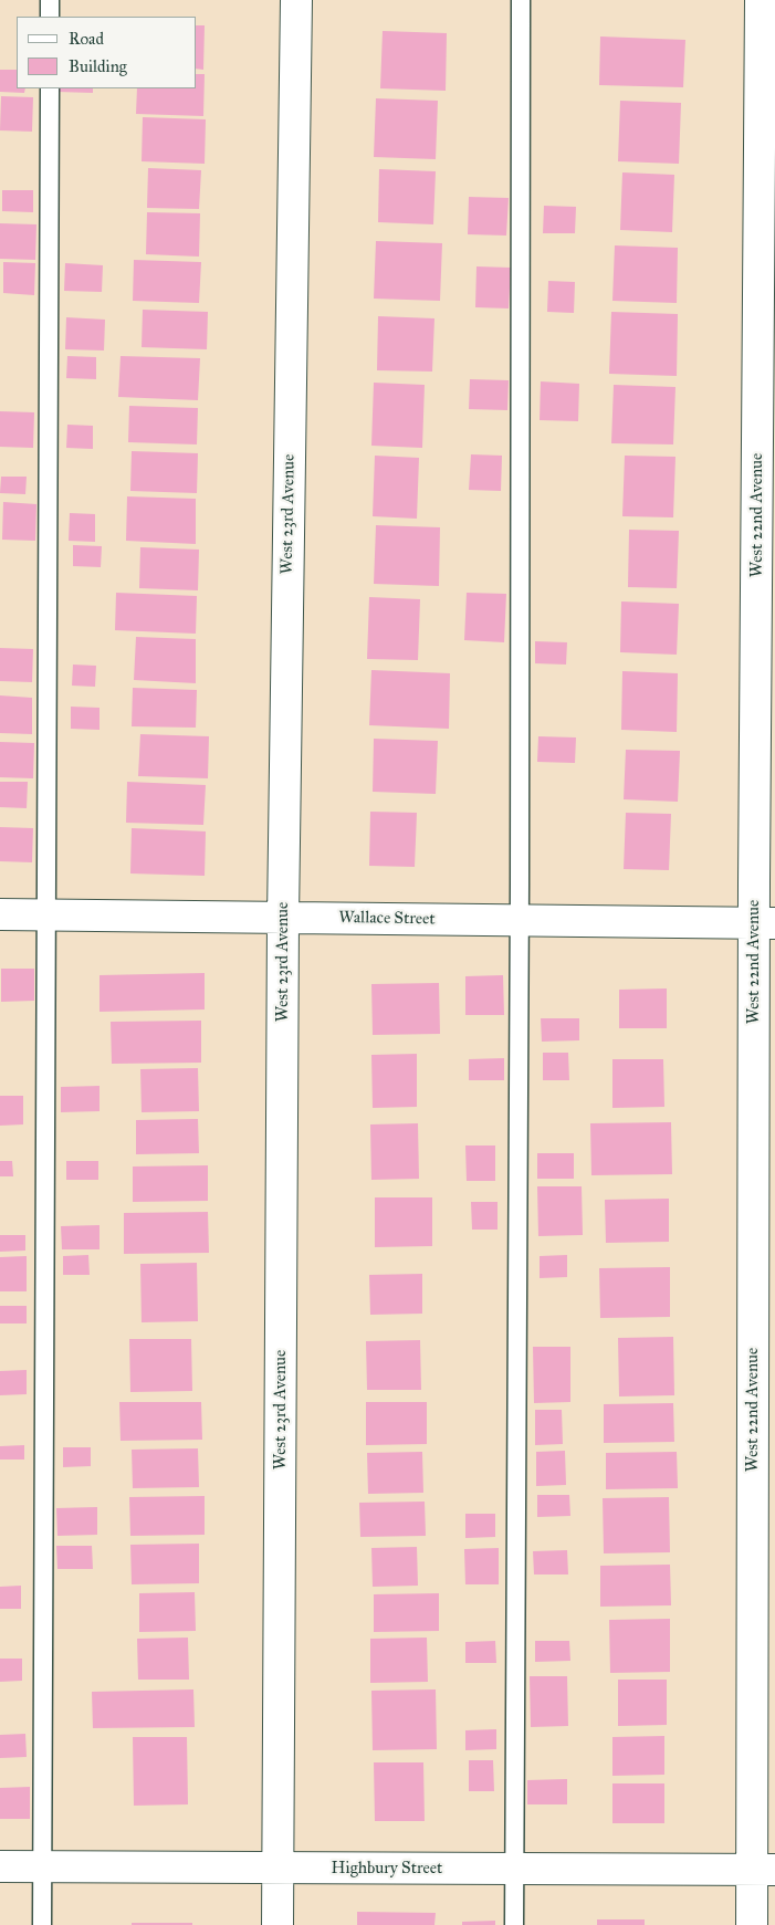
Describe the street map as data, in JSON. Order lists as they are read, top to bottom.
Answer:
{
  "streets": {
    "street": [
      "West 23rd Avenue",
      "West 22nd Avenue",
      "Wallace Street",
      "Highbury Street"
    ]
  },
  "crossings": [
    ["West 23rd Avenue", "Wallace Street"],
    ["West 23rd Avenue", "Highbury Street"],
    ["West 22nd Avenue", "Wallace Street"],
    ["West 22nd Avenue", "Highbury Street"]
  ],
  "legend": ["Road", "Building"]
}
